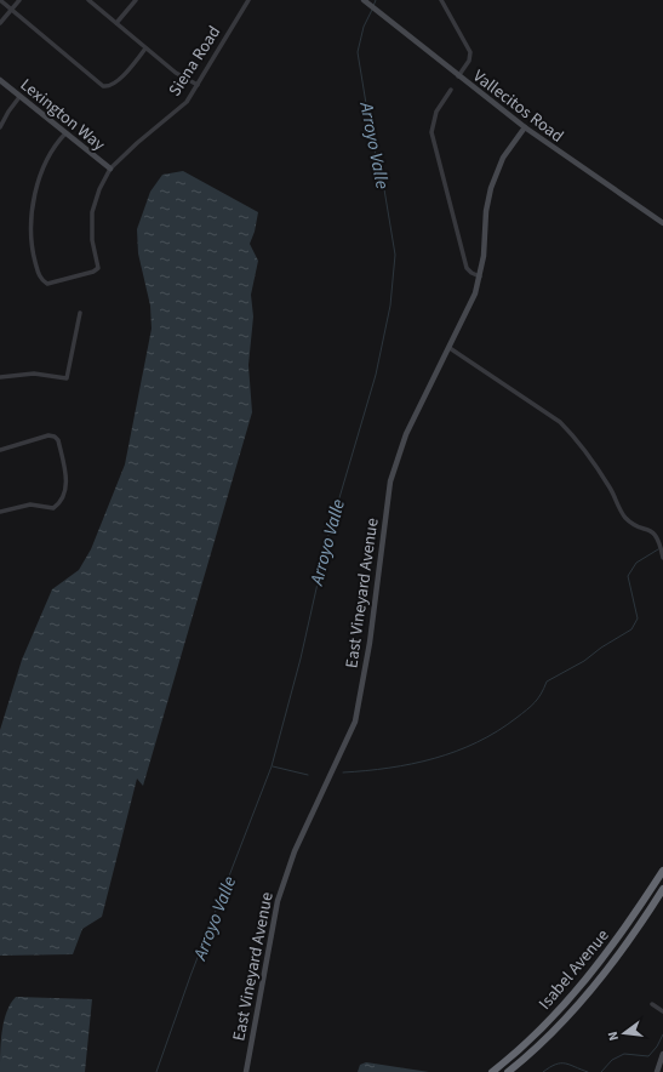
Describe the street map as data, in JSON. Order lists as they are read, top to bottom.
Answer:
{
  "streets": {
    "highway": ["Isabel Avenue"],
    "street": [
      "Siena Road",
      "Vallecitos Road",
      "Lexington Way",
      "East Vineyard Avenue"
    ]
  },
  "crossings": [
    ["Siena Road", "Lexington Way"],
    ["Vallecitos Road", "East Vineyard Avenue"]
  ],
  "water": ["Arroyo Valle"],
  "north": "left"
}
